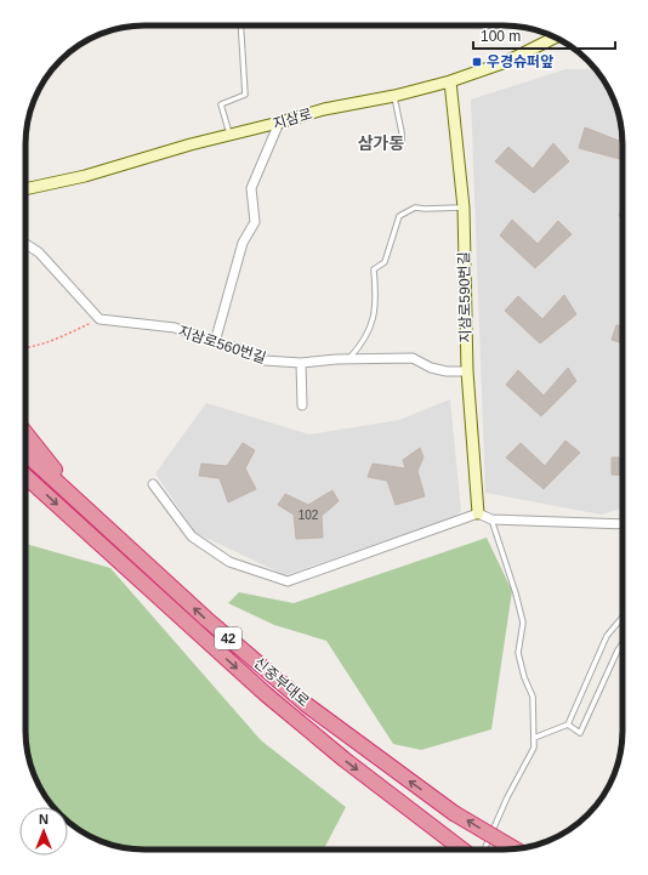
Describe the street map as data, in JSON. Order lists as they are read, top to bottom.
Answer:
{
  "streets": {
    "highway": ["42", "신중부대로"],
    "street": ["지삼로", "지삼로590번길", "지삼로560번길"]
  },
  "crossings": [
    ["지삼로", "지삼로590번길"],
    ["지삼로590번길", "지삼로560번길"]
  ],
  "districts": ["삼가동"],
  "places": {
    "transit": ["우경슈퍼앞"]
  },
  "house_numbers": ["102"],
  "scale_bar": "100 m",
  "north": "top"
}
